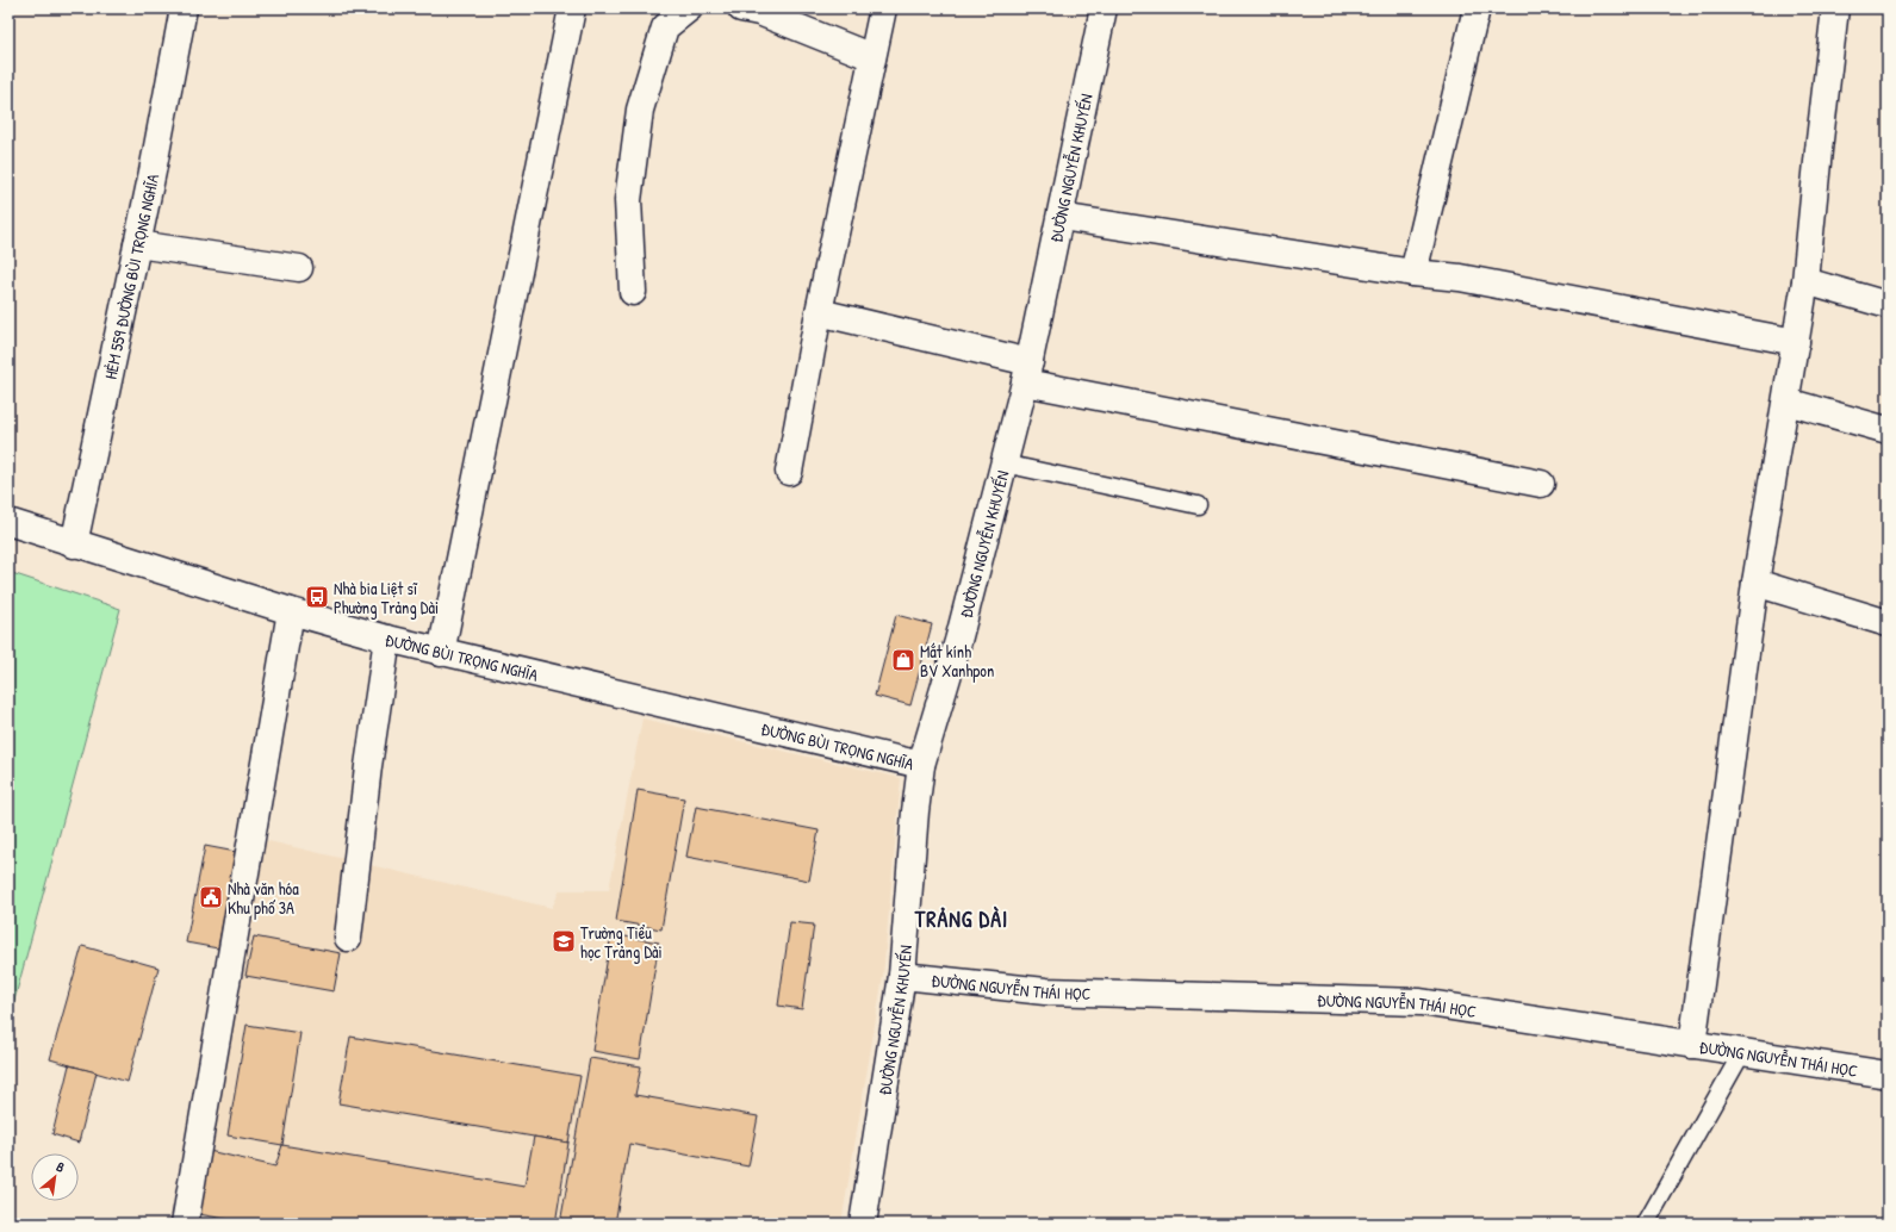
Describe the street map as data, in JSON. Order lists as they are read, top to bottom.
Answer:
{
  "streets": {
    "street": [
      "ĐƯỜNG NGUYỄN KHUYẾN",
      "HẺM 559 ĐƯỜNG BÙI TRỌNG NGHĨA",
      "ĐƯỜNG BÙI TRỌNG NGHĨA",
      "ĐƯỜNG NGUYỄN THÁI HỌC"
    ]
  },
  "crossings": [
    ["ĐƯỜNG NGUYỄN KHUYẾN", "ĐƯỜNG BÙI TRỌNG NGHĨA"],
    ["ĐƯỜNG NGUYỄN KHUYẾN", "ĐƯỜNG NGUYỄN THÁI HỌC"],
    ["HẺM 559 ĐƯỜNG BÙI TRỌNG NGHĨA", "ĐƯỜNG BÙI TRỌNG NGHĨA"]
  ],
  "districts": ["TRẢNG DÀI"],
  "places": {
    "bus stop": ["Nhà bia Liệt sĩ Phường Trảng Dài"],
    "shop": ["Mắt kính BV Xanhpon"],
    "public building": ["Nhà văn hóa Khu phố 3A"],
    "school or university": ["Trường Tiểu học Trảng Dài"]
  },
  "north": "top right"
}
